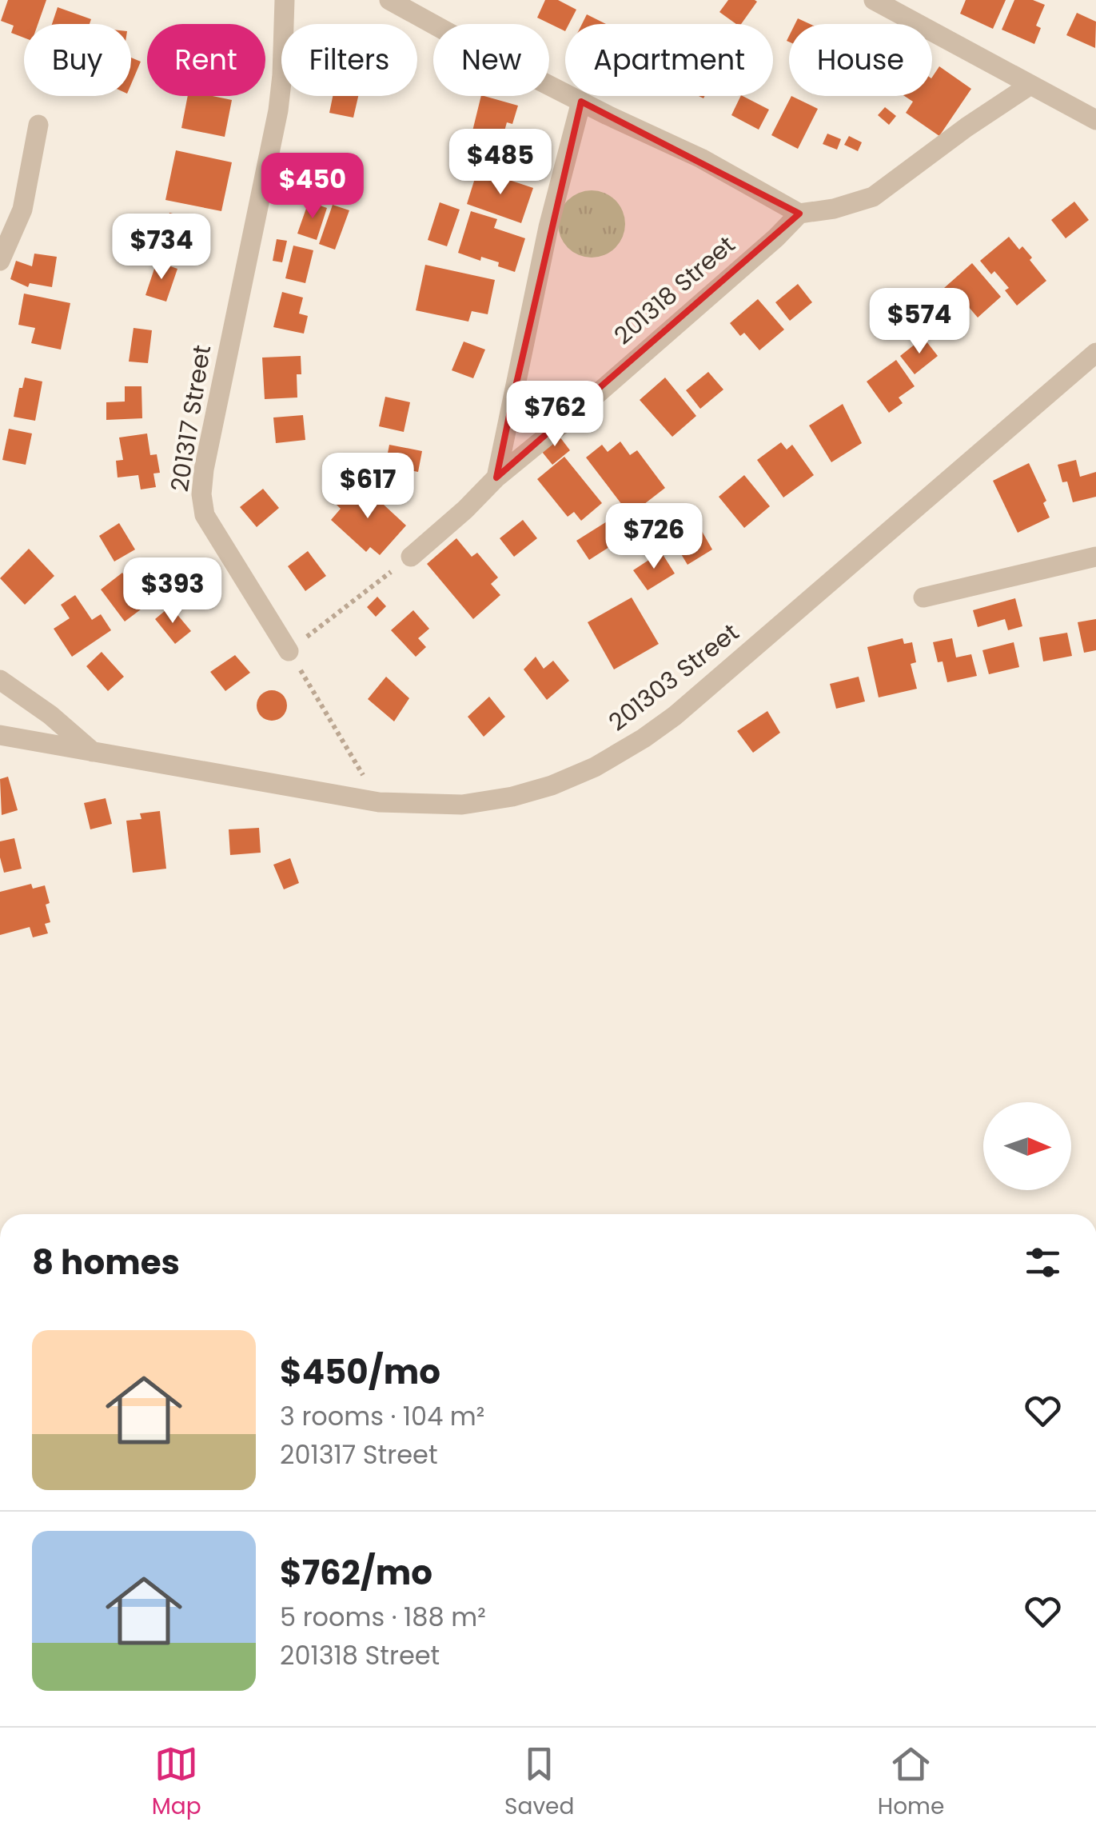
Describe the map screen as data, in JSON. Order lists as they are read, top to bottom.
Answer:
{
  "streets": {
    "street": ["201318 Street", "201317 Street", "201303 Street"]
  },
  "north": "right",
  "page": {
    "chip": [
      "Buy",
      "Rent",
      "Filters",
      "New",
      "Apartment",
      "House"
    ],
    "price": [
      "$485",
      "$450",
      "$734",
      "$574",
      "$762",
      "$617",
      "$726",
      "$393"
    ],
    "heading": "8 homes",
    "list": [
      {
        "name": "$450/mo",
        "note": "3 rooms · 104 m² · 201317 Street"
      },
      {
        "name": "$762/mo",
        "note": "5 rooms · 188 m² · 201318 Street"
      }
    ],
    "tabs": ["Map", "Saved", "Home"]
  }
}
